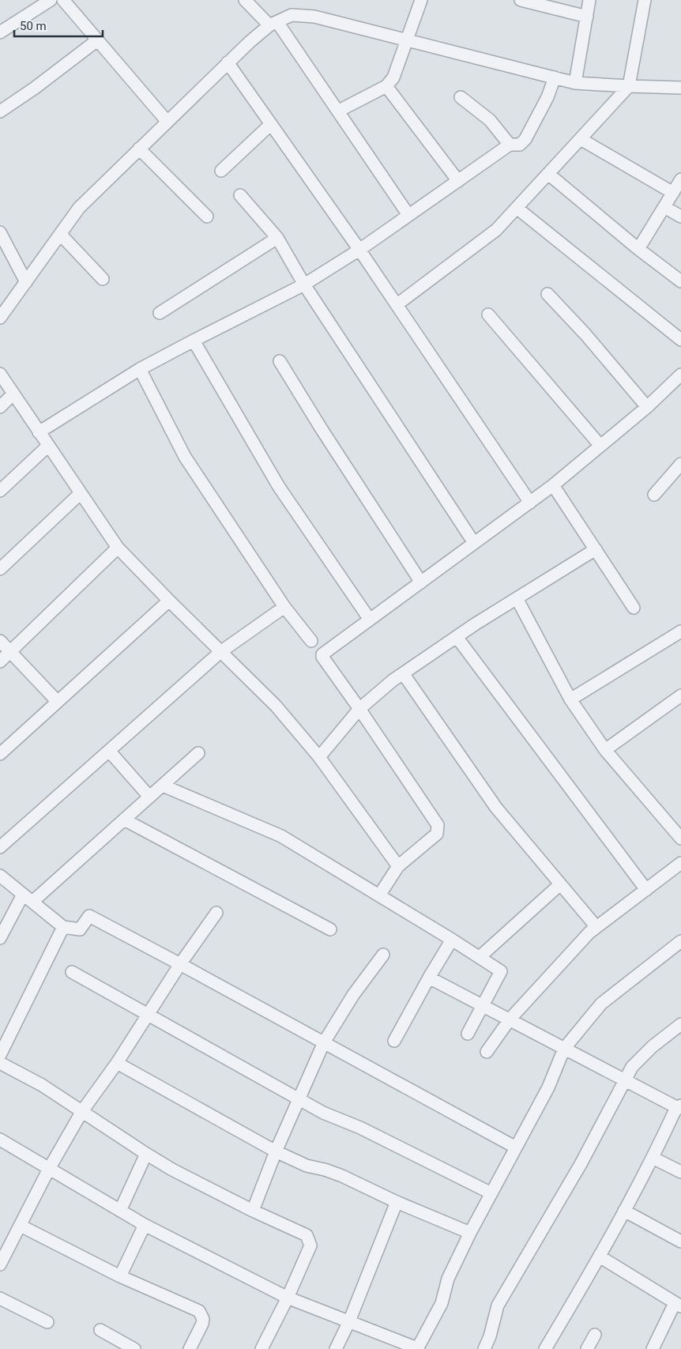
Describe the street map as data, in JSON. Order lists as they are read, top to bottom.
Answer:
{
  "scale_bar": "50 m"
}
